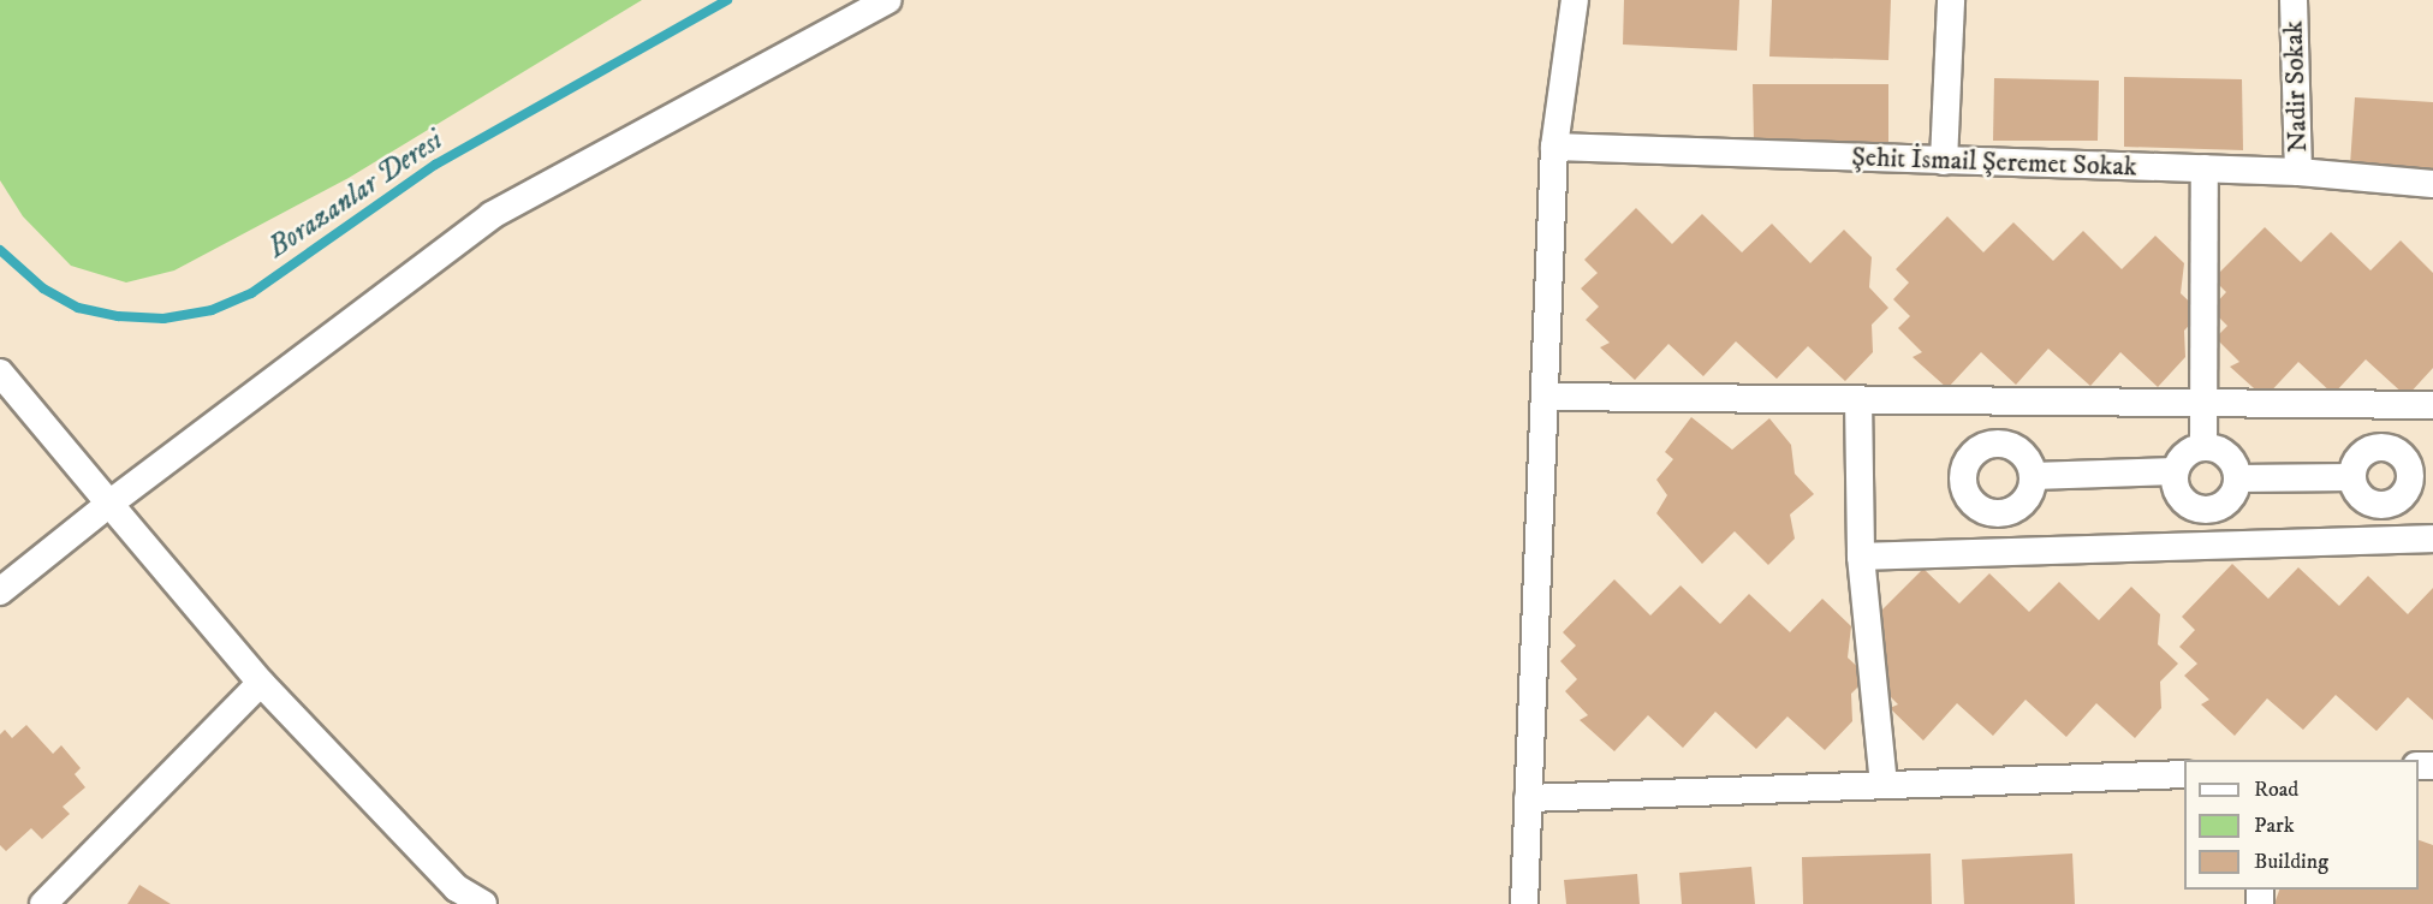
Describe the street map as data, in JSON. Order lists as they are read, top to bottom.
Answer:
{
  "streets": {
    "street": ["Nadir Sokak", "Şehit İsmail Şeremet Sokak"]
  },
  "crossings": [
    ["Nadir Sokak", "Şehit İsmail Şeremet Sokak"]
  ],
  "water": ["Borazanlar Deresi"],
  "legend": ["Road", "Park", "Building"]
}
